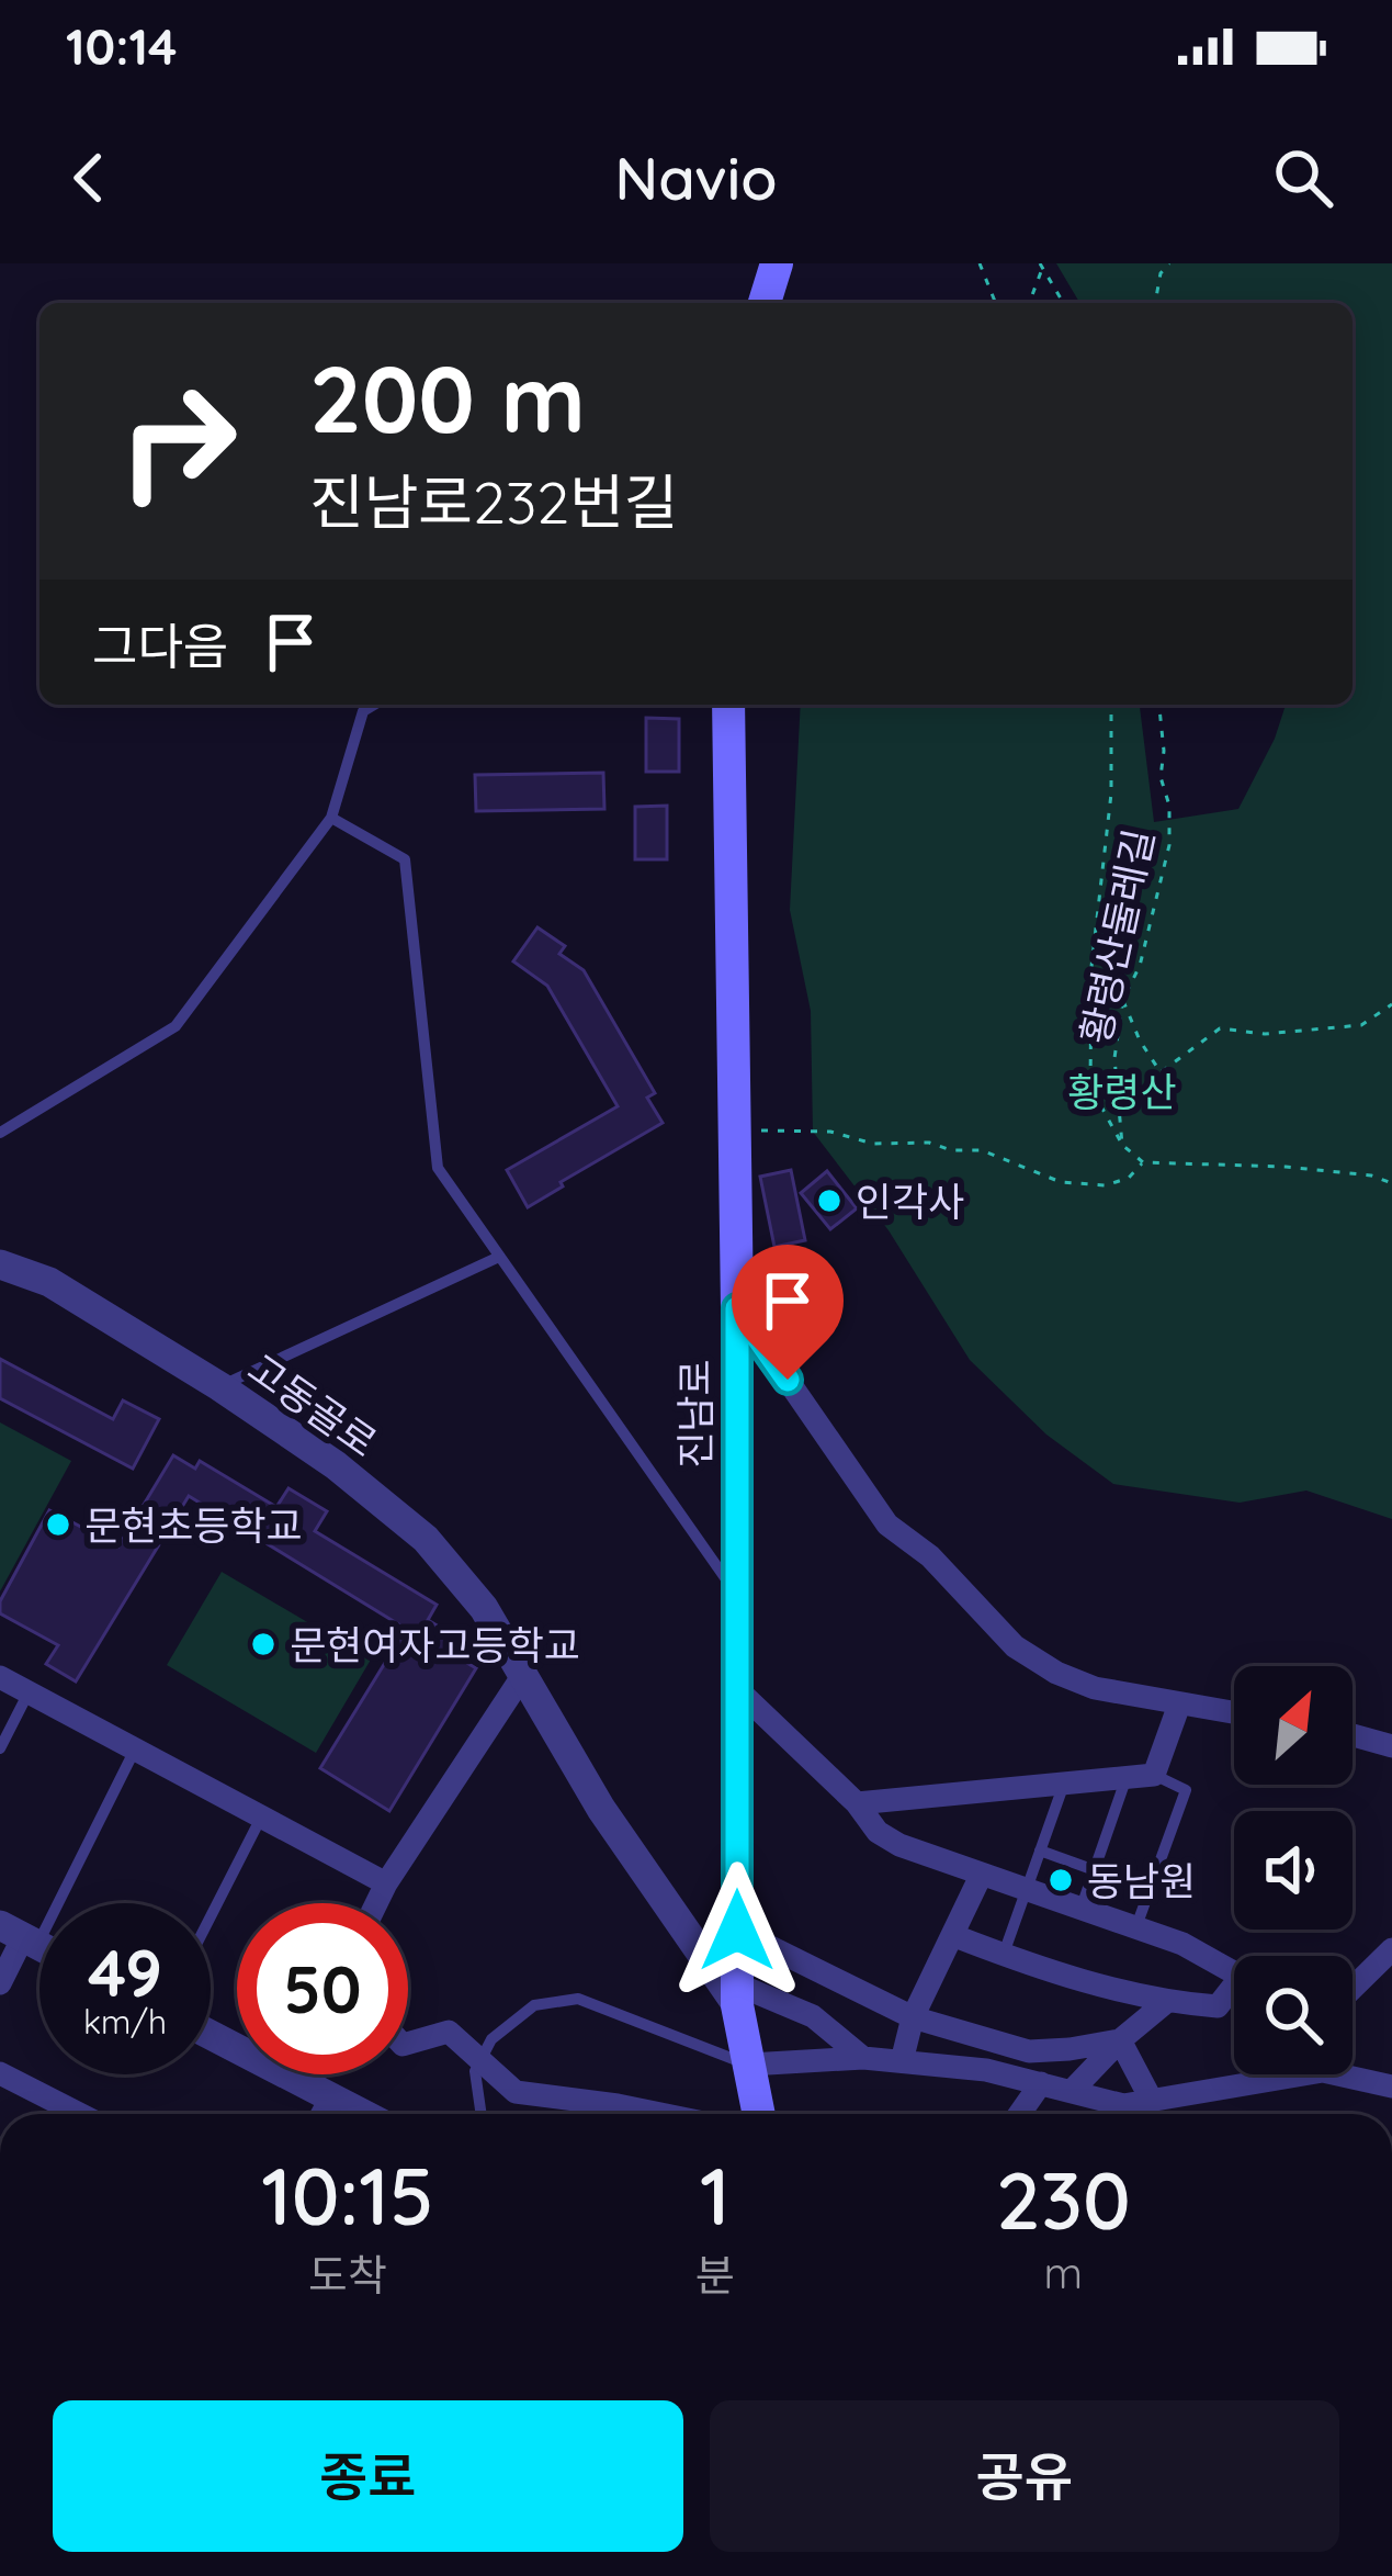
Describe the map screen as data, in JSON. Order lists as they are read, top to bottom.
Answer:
{
  "streets": {
    "main road": ["진남로"],
    "street": ["고동골로"],
    "path": ["황령산둘레길"]
  },
  "crossings": [
    ["고동골로", "진남로"]
  ],
  "parks": ["황령산"],
  "places": [
    "인각사",
    "문현초등학교",
    "문현여자고등학교",
    "동남원"
  ],
  "north": "top right",
  "page": {
    "status": "10:14",
    "header": "Navio",
    "turn": ["200 m", "진남로232번길"],
    "then": "그다음",
    "speed": "49 km/h",
    "limit": "50",
    "eta": [
      "10:15",
      "도착",
      "1",
      "분",
      "230",
      "m"
    ],
    "buttons": ["종료", "공유"]
  }
}
